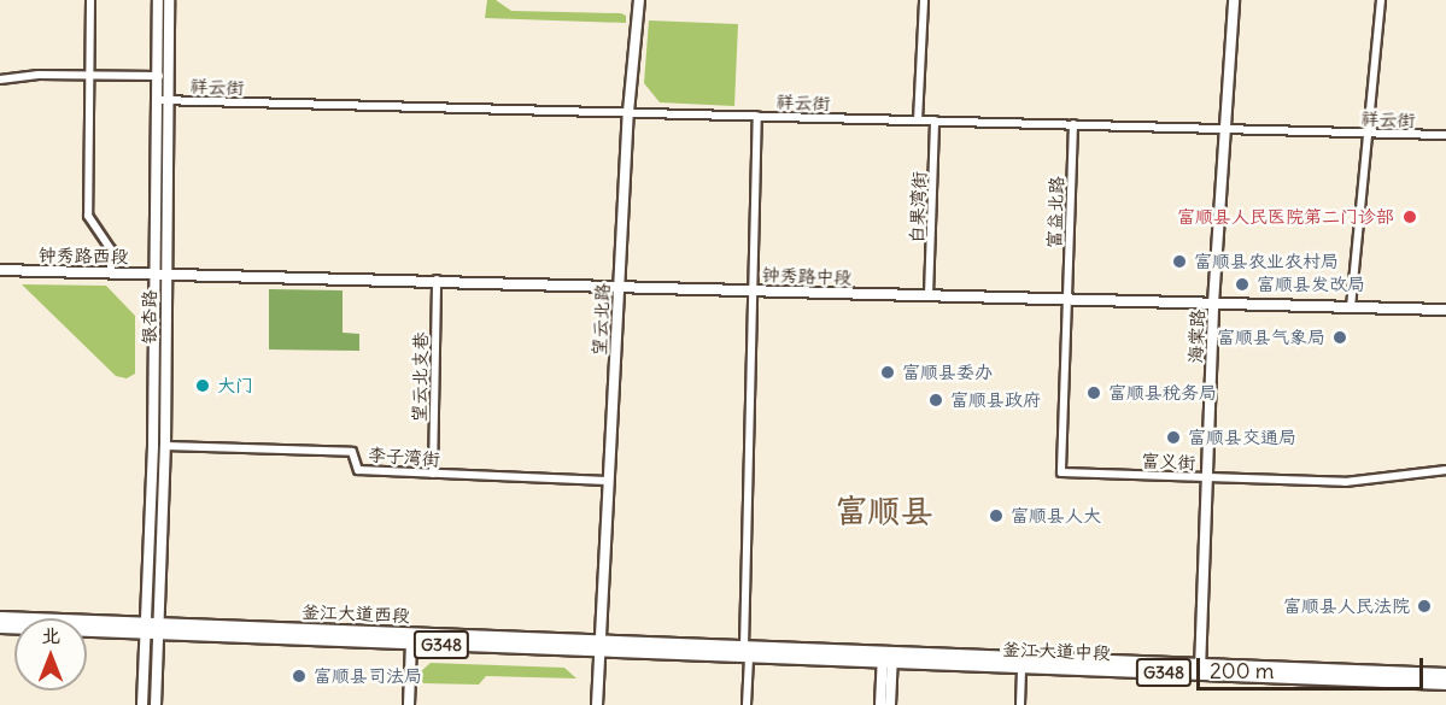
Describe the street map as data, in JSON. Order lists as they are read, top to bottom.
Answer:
{
  "streets": {
    "main road": ["釜江大道西段", "G348", "釜江大道中段"],
    "street": [
      "祥云街",
      "白果湾街",
      "富益北路",
      "钟秀路西段",
      "钟秀路中段",
      "银杏路",
      "望云北路",
      "海棠路",
      "望云北支巷",
      "李子湾街",
      "富义街"
    ]
  },
  "crossings": [
    ["祥云街", "白果湾街"],
    ["祥云街", "富益北路"],
    ["祥云街", "银杏路"],
    ["祥云街", "望云北路"],
    ["祥云街", "海棠路"],
    ["白果湾街", "钟秀路中段"],
    ["富益北路", "钟秀路中段"],
    ["富益北路", "富义街"],
    ["钟秀路西段", "钟秀路中段"],
    ["钟秀路西段", "银杏路"],
    ["钟秀路中段", "银杏路"],
    ["钟秀路中段", "望云北路"],
    ["钟秀路中段", "海棠路"],
    ["钟秀路中段", "望云北支巷"],
    ["钟秀路中段", "富义街"],
    ["银杏路", "李子湾街"],
    ["银杏路", "釜江大道西段"],
    ["望云北路", "李子湾街"],
    ["望云北路", "釜江大道西段"],
    ["海棠路", "富义街"],
    ["海棠路", "釜江大道中段"],
    ["望云北支巷", "李子湾街"],
    ["釜江大道西段", "釜江大道中段"]
  ],
  "districts": ["富顺县"],
  "places": [
    "富顺县人民医院第二门诊部",
    "富顺县农业农村局",
    "富顺县发改局",
    "富顺县气象局",
    "富顺县委办",
    "大门",
    "富顺县税务局",
    "富顺县政府",
    "富顺县交通局",
    "富顺县人大",
    "富顺县人民法院",
    "富顺县司法局"
  ],
  "scale_bar": "200 m",
  "north": "top"
}
